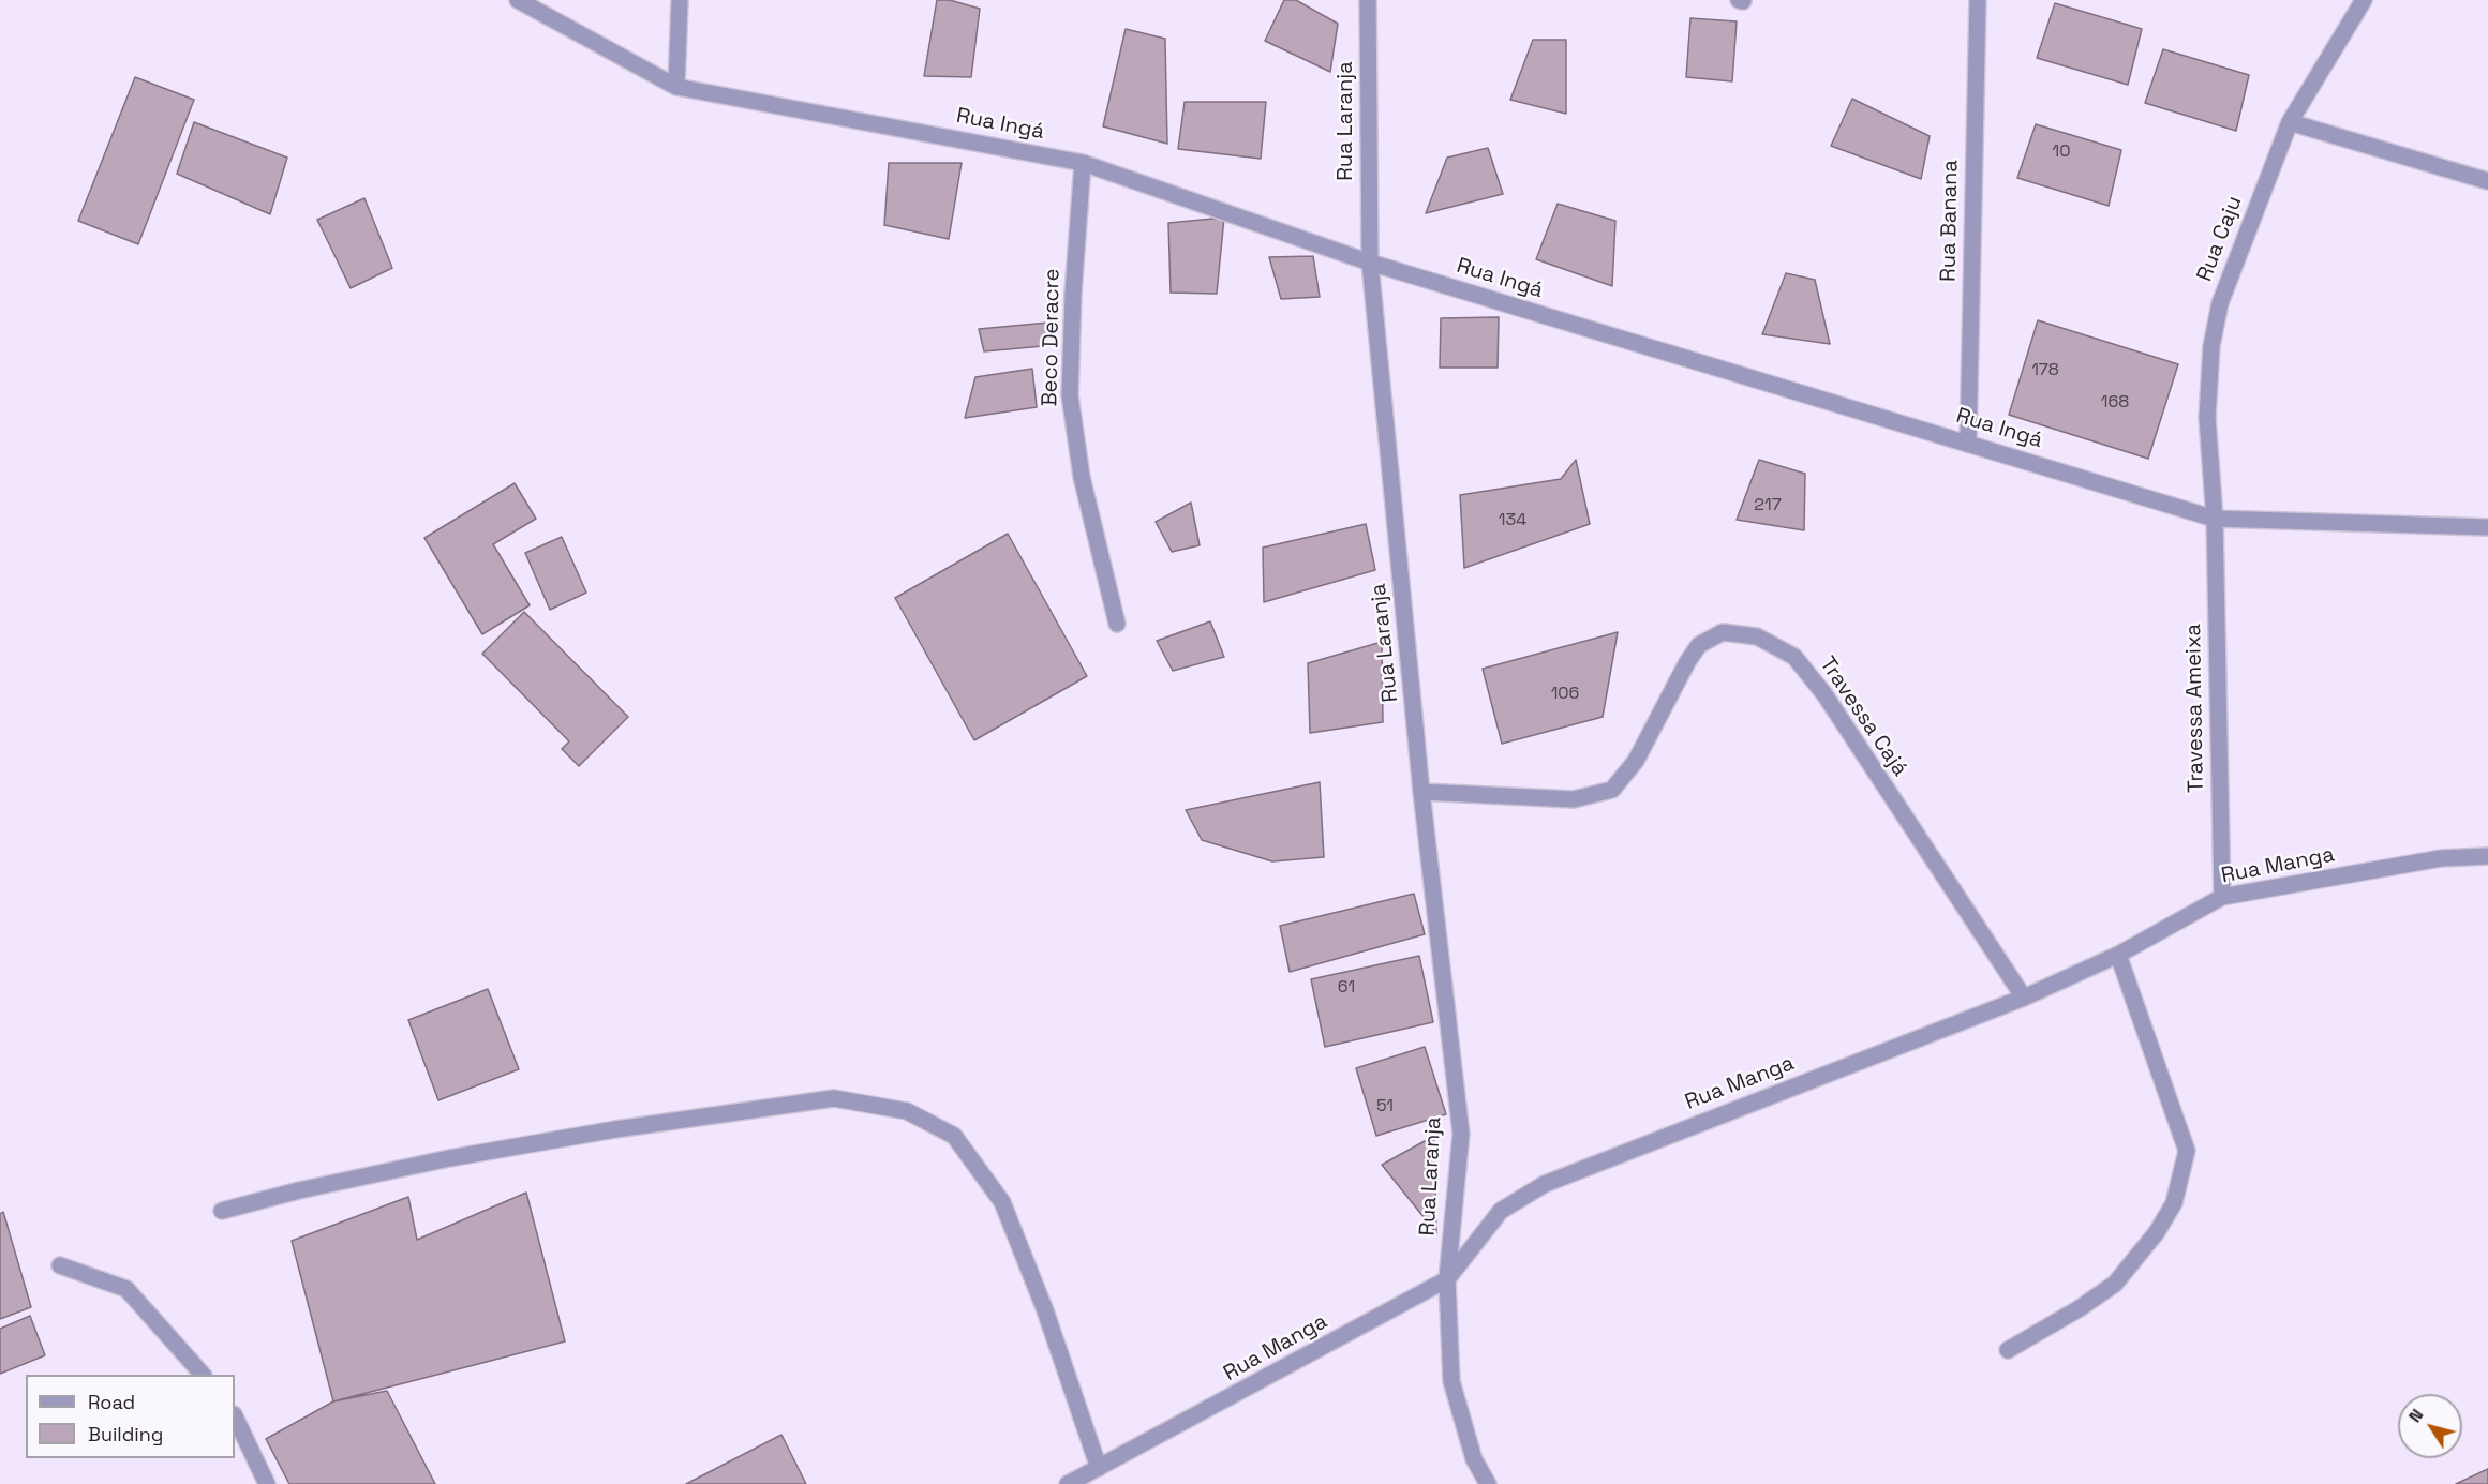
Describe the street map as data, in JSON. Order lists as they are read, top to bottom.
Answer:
{
  "streets": {
    "street": [
      "Rua Laranja",
      "Rua Ingá",
      "Rua Banana",
      "Rua Caju",
      "Beco Deracre",
      "Travessa Ameixa",
      "Travessa Cajá",
      "Rua Manga"
    ]
  },
  "crossings": [
    ["Rua Laranja", "Rua Ingá"],
    ["Rua Laranja", "Travessa Cajá"],
    ["Rua Laranja", "Rua Manga"],
    ["Rua Ingá", "Rua Banana"],
    ["Rua Ingá", "Rua Caju"],
    ["Rua Ingá", "Beco Deracre"],
    ["Rua Ingá", "Travessa Ameixa"],
    ["Rua Caju", "Travessa Ameixa"],
    ["Travessa Ameixa", "Rua Manga"],
    ["Travessa Cajá", "Rua Manga"]
  ],
  "house_numbers": [
    "10",
    "178",
    "168",
    "217",
    "134",
    "106",
    "61",
    "51"
  ],
  "legend": ["Road", "Building"],
  "north": "top left"
}
